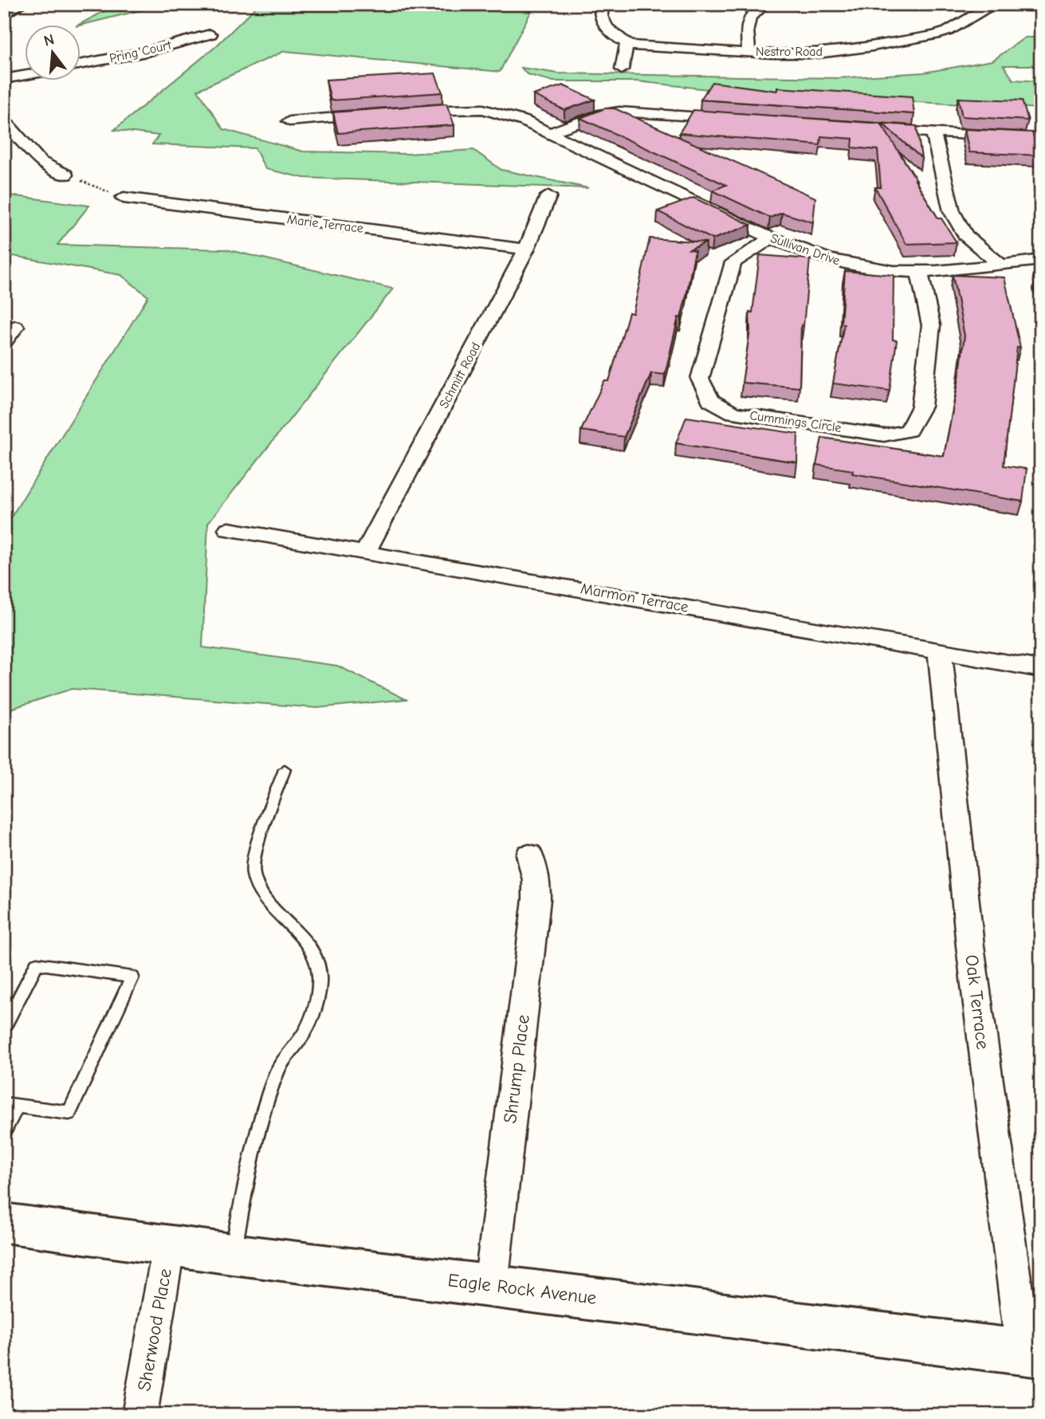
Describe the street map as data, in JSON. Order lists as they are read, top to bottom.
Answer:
{
  "streets": {
    "main road": ["Eagle Rock Avenue"],
    "street": [
      "Pring Court",
      "Nestro Road",
      "Marie Terrace",
      "Sullivan Drive",
      "Schmitt Road",
      "Cummings Circle",
      "Marmon Terrace",
      "Oak Terrace",
      "Shrump Place",
      "Sherwood Place"
    ]
  },
  "crossings": [
    ["Marie Terrace", "Schmitt Road"],
    ["Sullivan Drive", "Cummings Circle"],
    ["Schmitt Road", "Marmon Terrace"],
    ["Marmon Terrace", "Oak Terrace"],
    ["Oak Terrace", "Eagle Rock Avenue"],
    ["Shrump Place", "Eagle Rock Avenue"],
    ["Eagle Rock Avenue", "Sherwood Place"]
  ],
  "north": "top"
}
